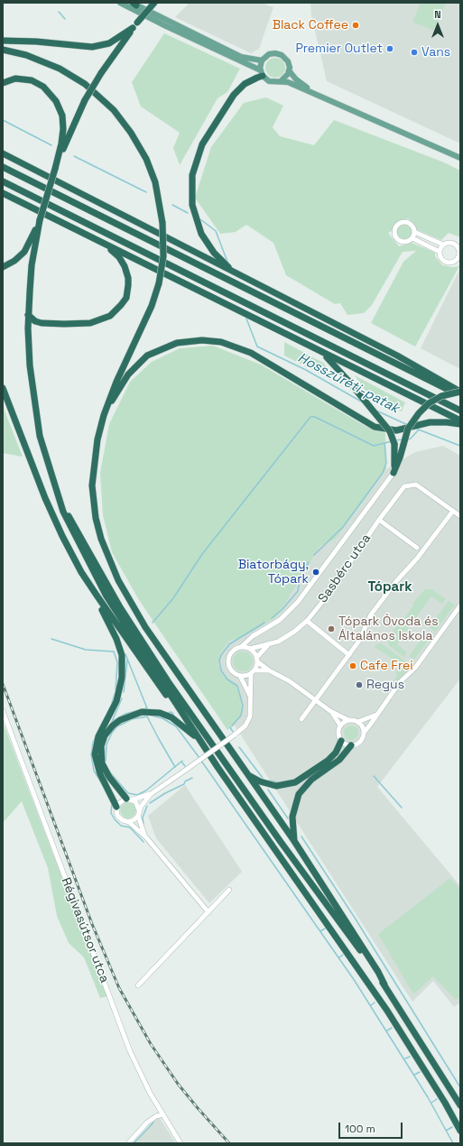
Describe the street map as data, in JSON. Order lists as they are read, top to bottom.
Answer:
{
  "streets": {
    "street": ["Sasbérc utca", "Régivasútsor utca"]
  },
  "districts": ["Tópark"],
  "water": ["Hosszúréti-patak"],
  "places": [
    "Black Coffee",
    "Premier Outlet",
    "Vans",
    "Biatorbágy, Tópark",
    "Tópark Óvoda és Általános Iskola",
    "Cafe Frei",
    "Regus"
  ],
  "scale_bar": "100 m",
  "north": "top"
}
